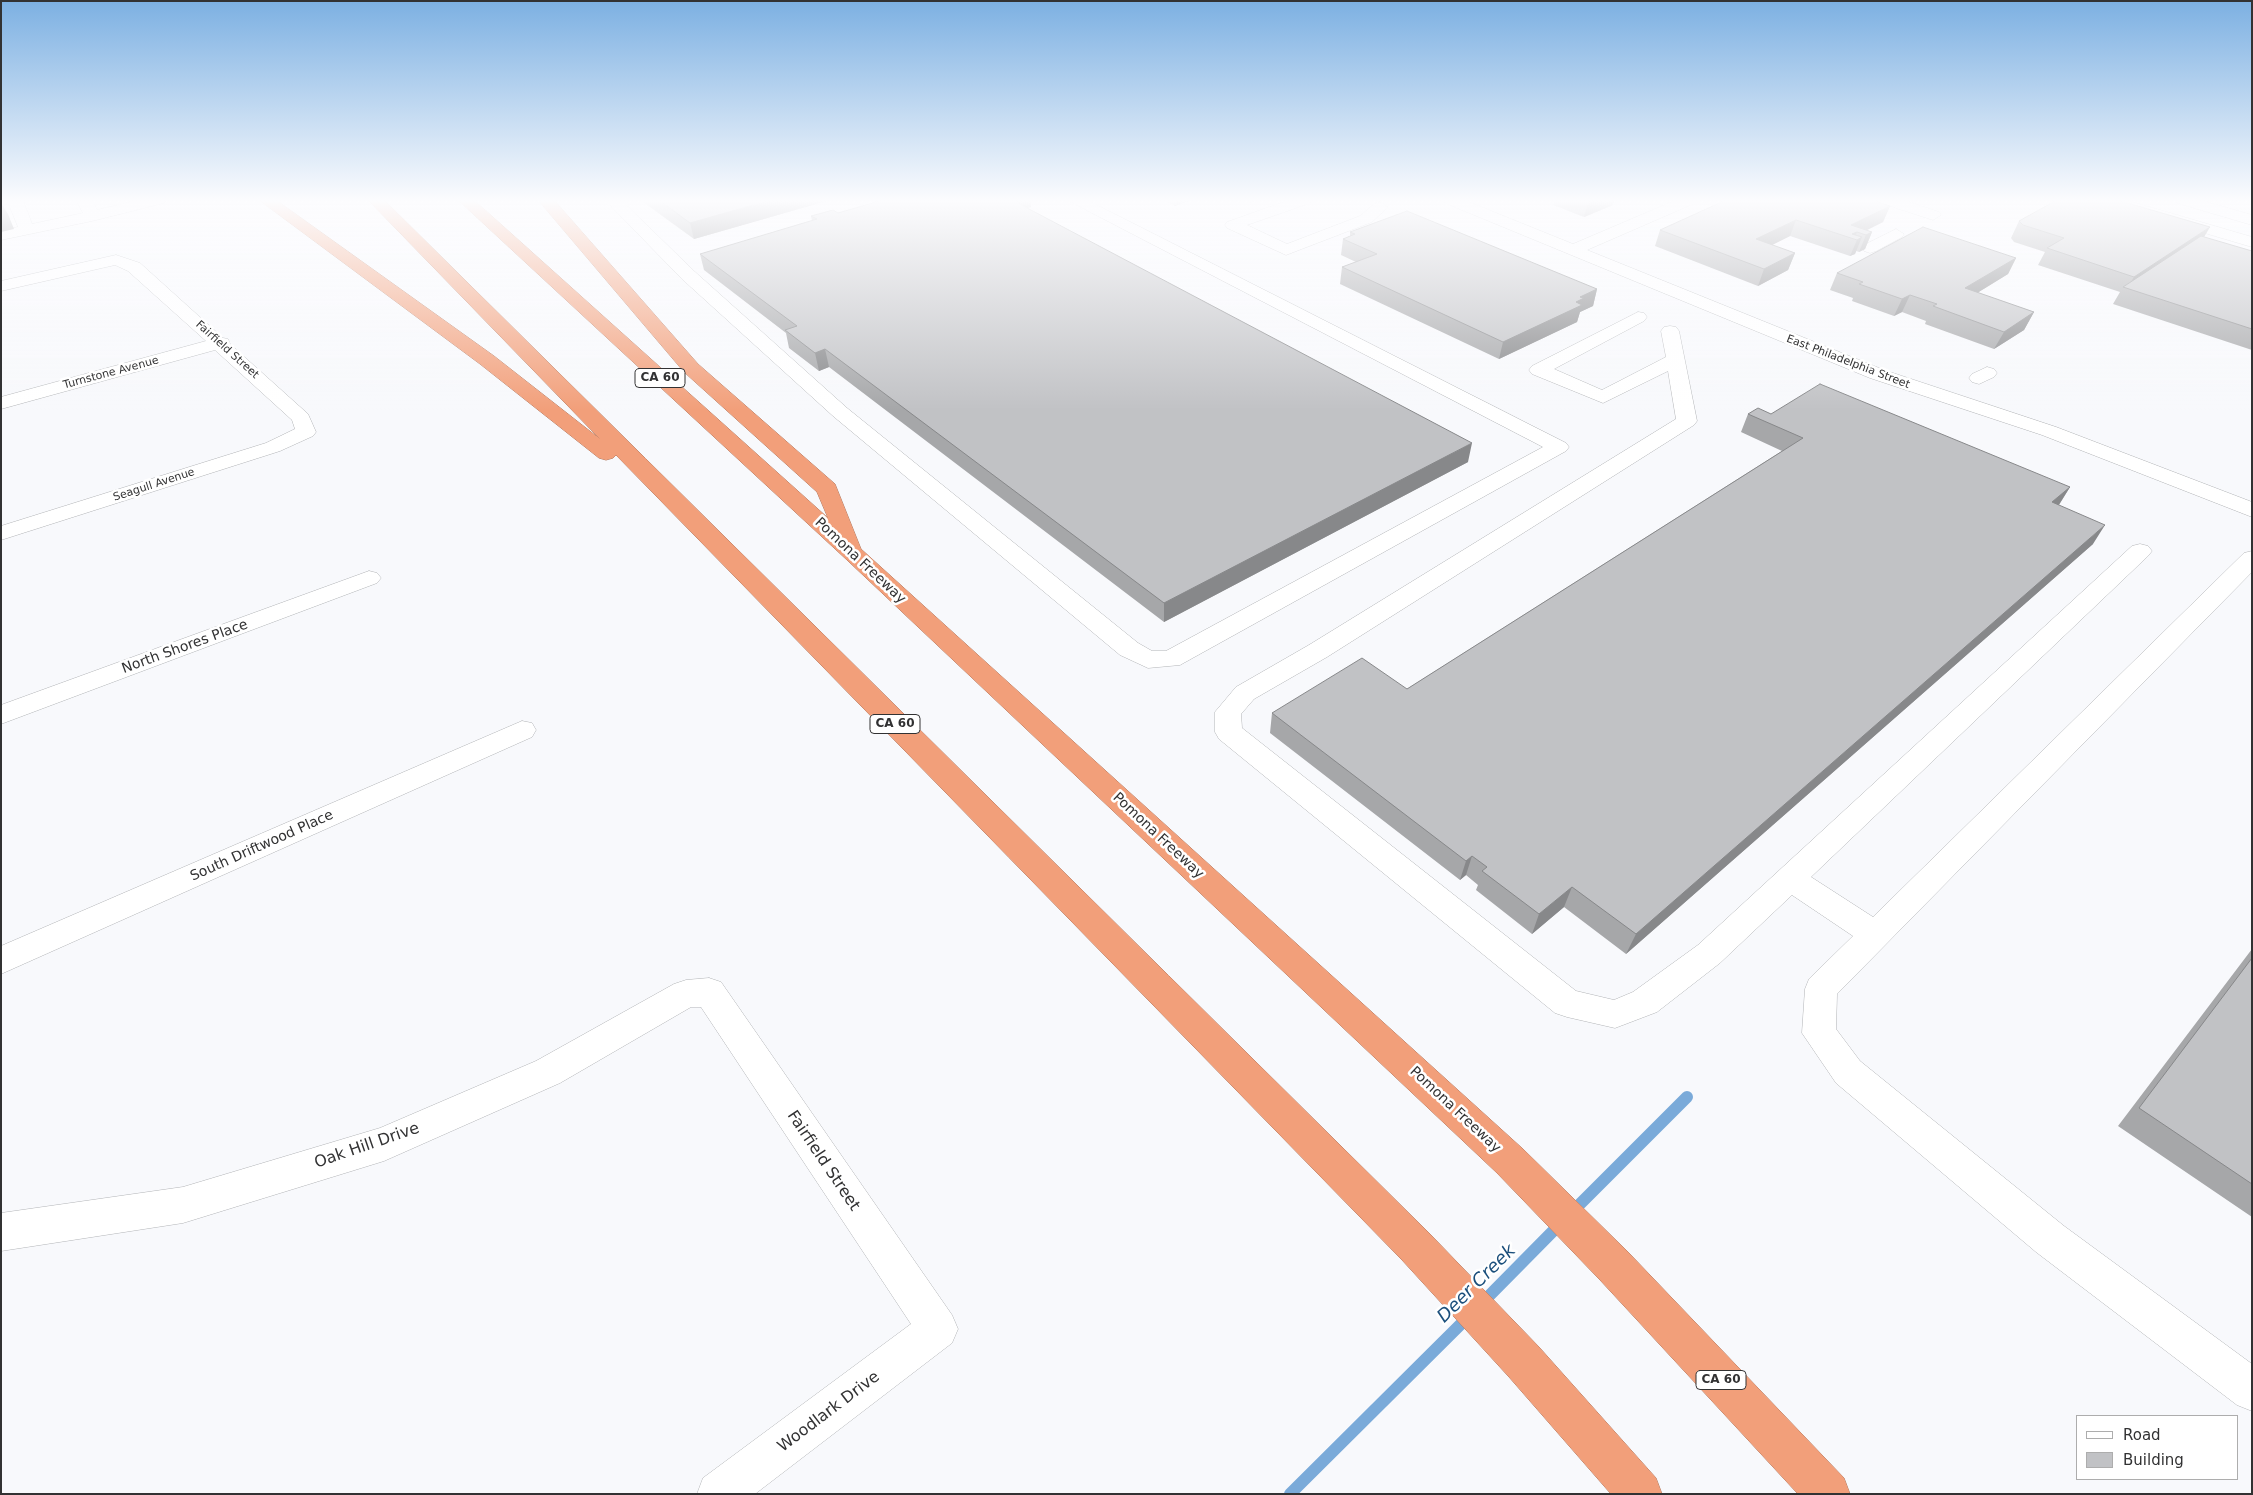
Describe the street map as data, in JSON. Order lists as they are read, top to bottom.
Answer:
{
  "streets": {
    "highway": ["CA 60", "Pomona Freeway"],
    "street": [
      "Fairfield Street",
      "East Philadelphia Street",
      "Turnstone Avenue",
      "Seagull Avenue",
      "North Shores Place",
      "South Driftwood Place",
      "Oak Hill Drive",
      "Woodlark Drive"
    ]
  },
  "crossings": [
    ["Fairfield Street", "Turnstone Avenue"],
    ["Fairfield Street", "Seagull Avenue"],
    ["Fairfield Street", "Oak Hill Drive"],
    ["Fairfield Street", "Woodlark Drive"]
  ],
  "water": ["Deer Creek"],
  "legend": ["Road", "Building"]
}
